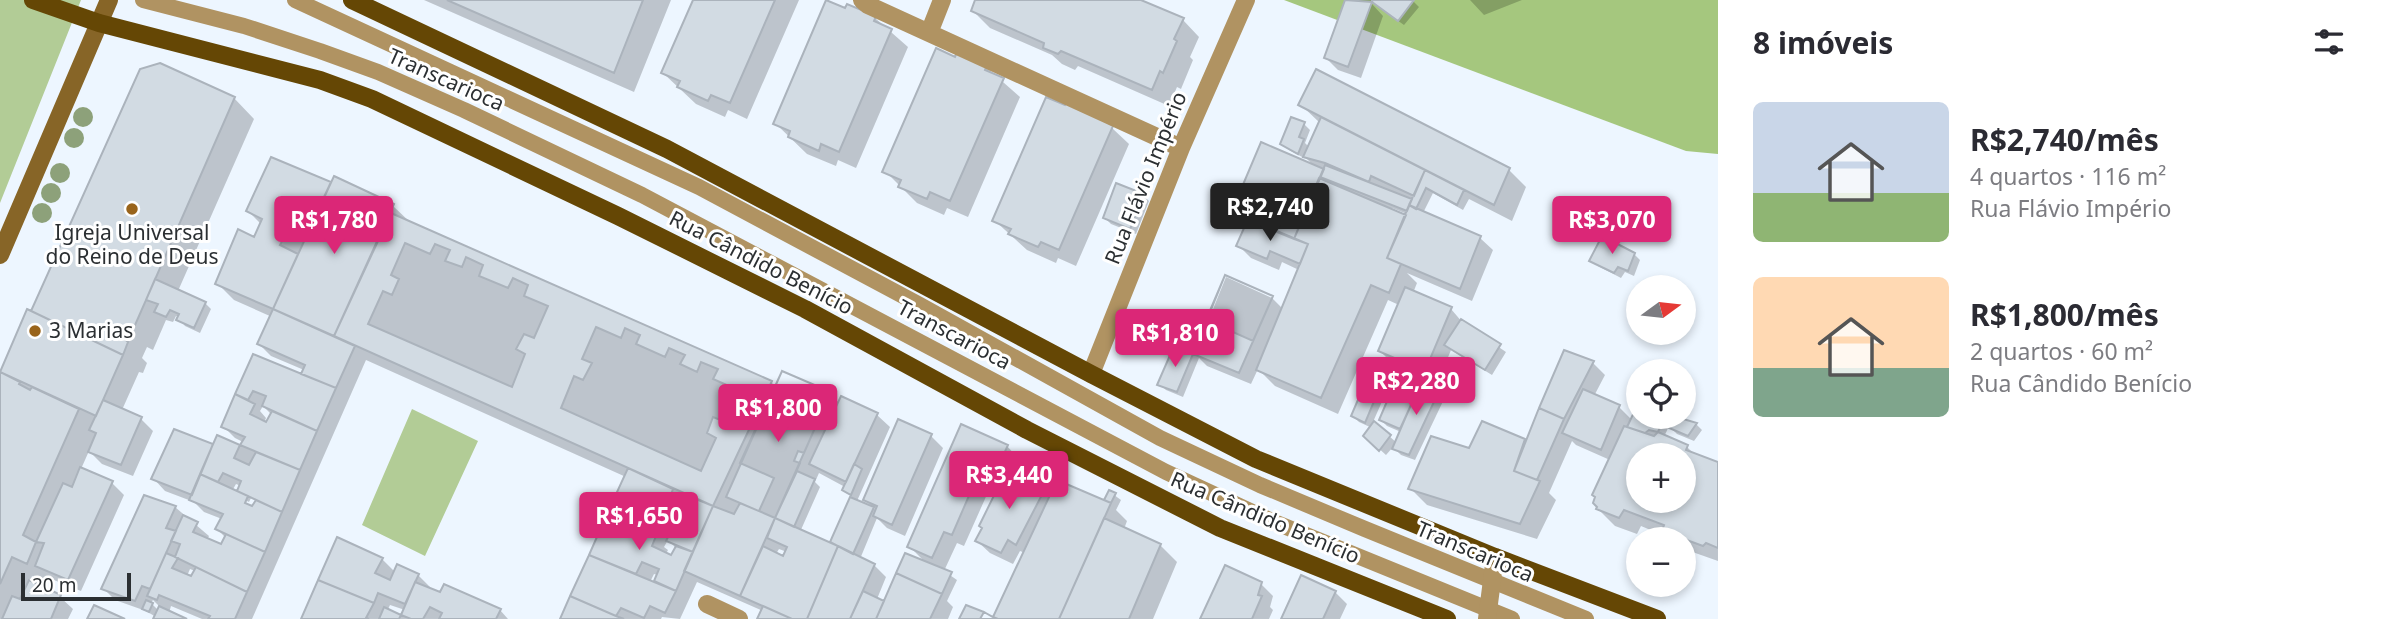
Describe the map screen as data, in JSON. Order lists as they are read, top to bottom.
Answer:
{
  "streets": {
    "main road": ["Rua Cândido Benício"],
    "street": ["Rua Flávio Império"],
    "lane": ["Transcarioca"]
  },
  "places": ["Igreja Universal do Reino de Deus", "3 Marias"],
  "scale_bar": "20 m",
  "north": "right",
  "page": {
    "heading": "8 imóveis",
    "list": [
      {
        "name": "R$2,740/mês",
        "note": "4 quartos · 116 m² · Rua Flávio Império"
      },
      {
        "name": "R$1,800/mês",
        "note": "2 quartos · 60 m² · Rua Cândido Benício"
      }
    ],
    "price": [
      "R$2,740",
      "R$1,780",
      "R$3,070",
      "R$1,810",
      "R$2,280",
      "R$1,800",
      "R$3,440",
      "R$1,650"
    ],
    "map_buttons": ["+", "−"],
    "scale": "20 m"
  }
}
